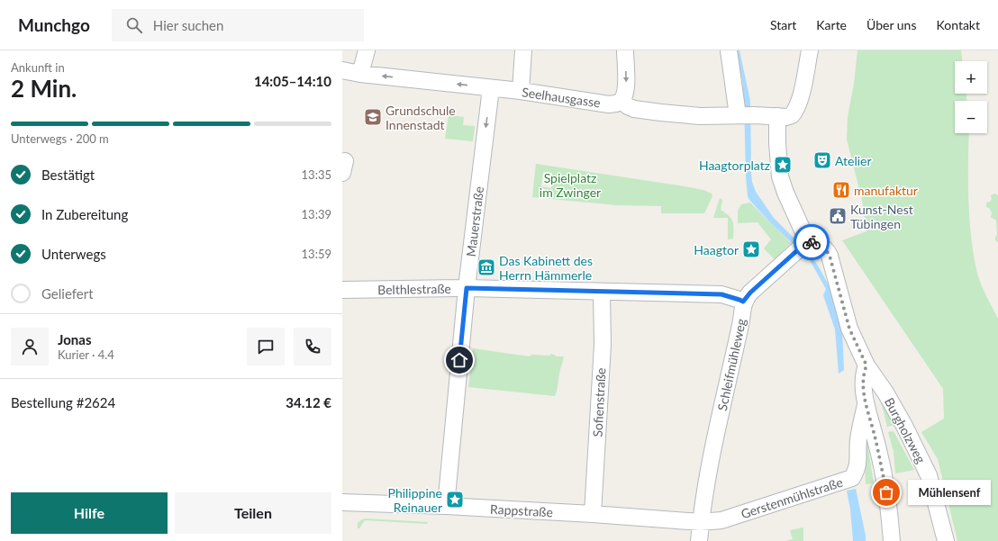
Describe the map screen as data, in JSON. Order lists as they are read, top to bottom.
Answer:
{
  "streets": {
    "street": [
      "Seelhausgasse",
      "Mauerstraße",
      "Belthlestraße",
      "Schleifmühleweg",
      "Sofienstraße",
      "Burgholzweg",
      "Gerstenmühlstraße",
      "Rappstraße"
    ]
  },
  "crossings": [
    ["Seelhausgasse", "Mauerstraße"],
    ["Mauerstraße", "Belthlestraße"],
    ["Mauerstraße", "Rappstraße"],
    ["Belthlestraße", "Schleifmühleweg"],
    ["Belthlestraße", "Sofienstraße"],
    ["Schleifmühleweg", "Burgholzweg"],
    ["Schleifmühleweg", "Gerstenmühlstraße"],
    ["Schleifmühleweg", "Rappstraße"],
    ["Sofienstraße", "Rappstraße"],
    ["Gerstenmühlstraße", "Rappstraße"]
  ],
  "one_way": ["Seelhausgasse", "Mauerstraße"],
  "parks": ["Spielplatz im Zwinger"],
  "places": {
    "school or university": ["Grundschule Innenstadt"],
    "theatre": ["Atelier"],
    "place": ["Haagtorplatz", "Haagtor", "Philippine Reinauer"],
    "restaurant": ["manufaktur"],
    "public building": ["Kunst-Nest Tübingen"],
    "museum": ["Das Kabinett des Herrn Hämmerle"],
    "other": ["Mühlensenf"]
  },
  "page": {
    "header": "Munchgo",
    "search": "Hier suchen",
    "nav": [
      "Start",
      "Karte",
      "Über uns",
      "Kontakt"
    ],
    "heading": ["2 Min.", "Ankunft in", "14:05–14:10"],
    "panel": [
      "Jonas",
      "Kurier · 4.4",
      "Bestellung #2624",
      "34.12 €"
    ],
    "map_buttons": ["+", "−"],
    "bar": "Unterwegs · 200 m",
    "list": [
      ["Bestätigt", "13:35"],
      ["In Zubereitung", "13:39"],
      ["Unterwegs", "13:59"],
      "Geliefert"
    ],
    "bubble": "Mühlensenf",
    "buttons": ["Hilfe", "Teilen"]
  }
}
